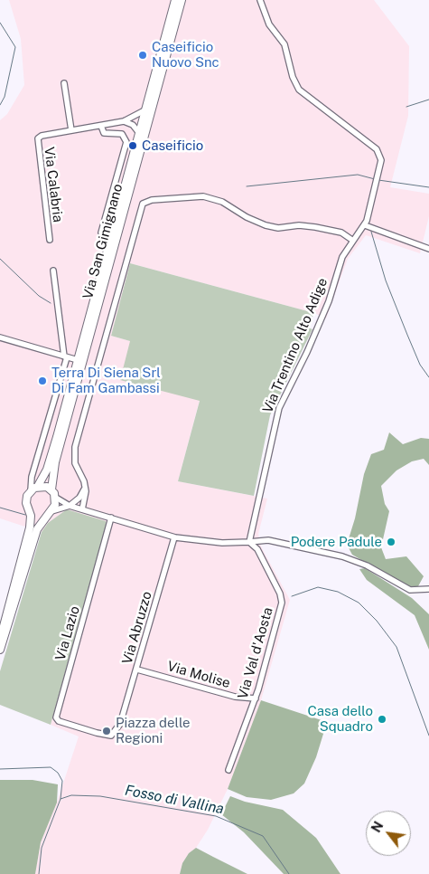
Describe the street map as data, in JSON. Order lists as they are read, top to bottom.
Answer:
{
  "streets": {
    "main road": ["Via San Gimignano"],
    "street": [
      "Via Calabria",
      "Via Trentino Alto Adige",
      "Via Abruzzo",
      "Via Lazio",
      "Via Val d'Aosta",
      "Via Molise"
    ]
  },
  "crossings": [
    ["Via Calabria", "Via San Gimignano"],
    ["Via Trentino Alto Adige", "Via Val d'Aosta"],
    ["Via Abruzzo", "Via Lazio"],
    ["Via Abruzzo", "Via Molise"],
    ["Via Val d'Aosta", "Via Molise"]
  ],
  "water": ["Fosso di Vallina"],
  "places": [
    "Caseificio Nuovo Snc",
    "Caseificio",
    "Terra Di Siena Srl Di Fam Gambassi",
    "Podere Padule",
    "Casa dello Squadro",
    "Piazza delle Regioni"
  ],
  "north": "top left"
}
